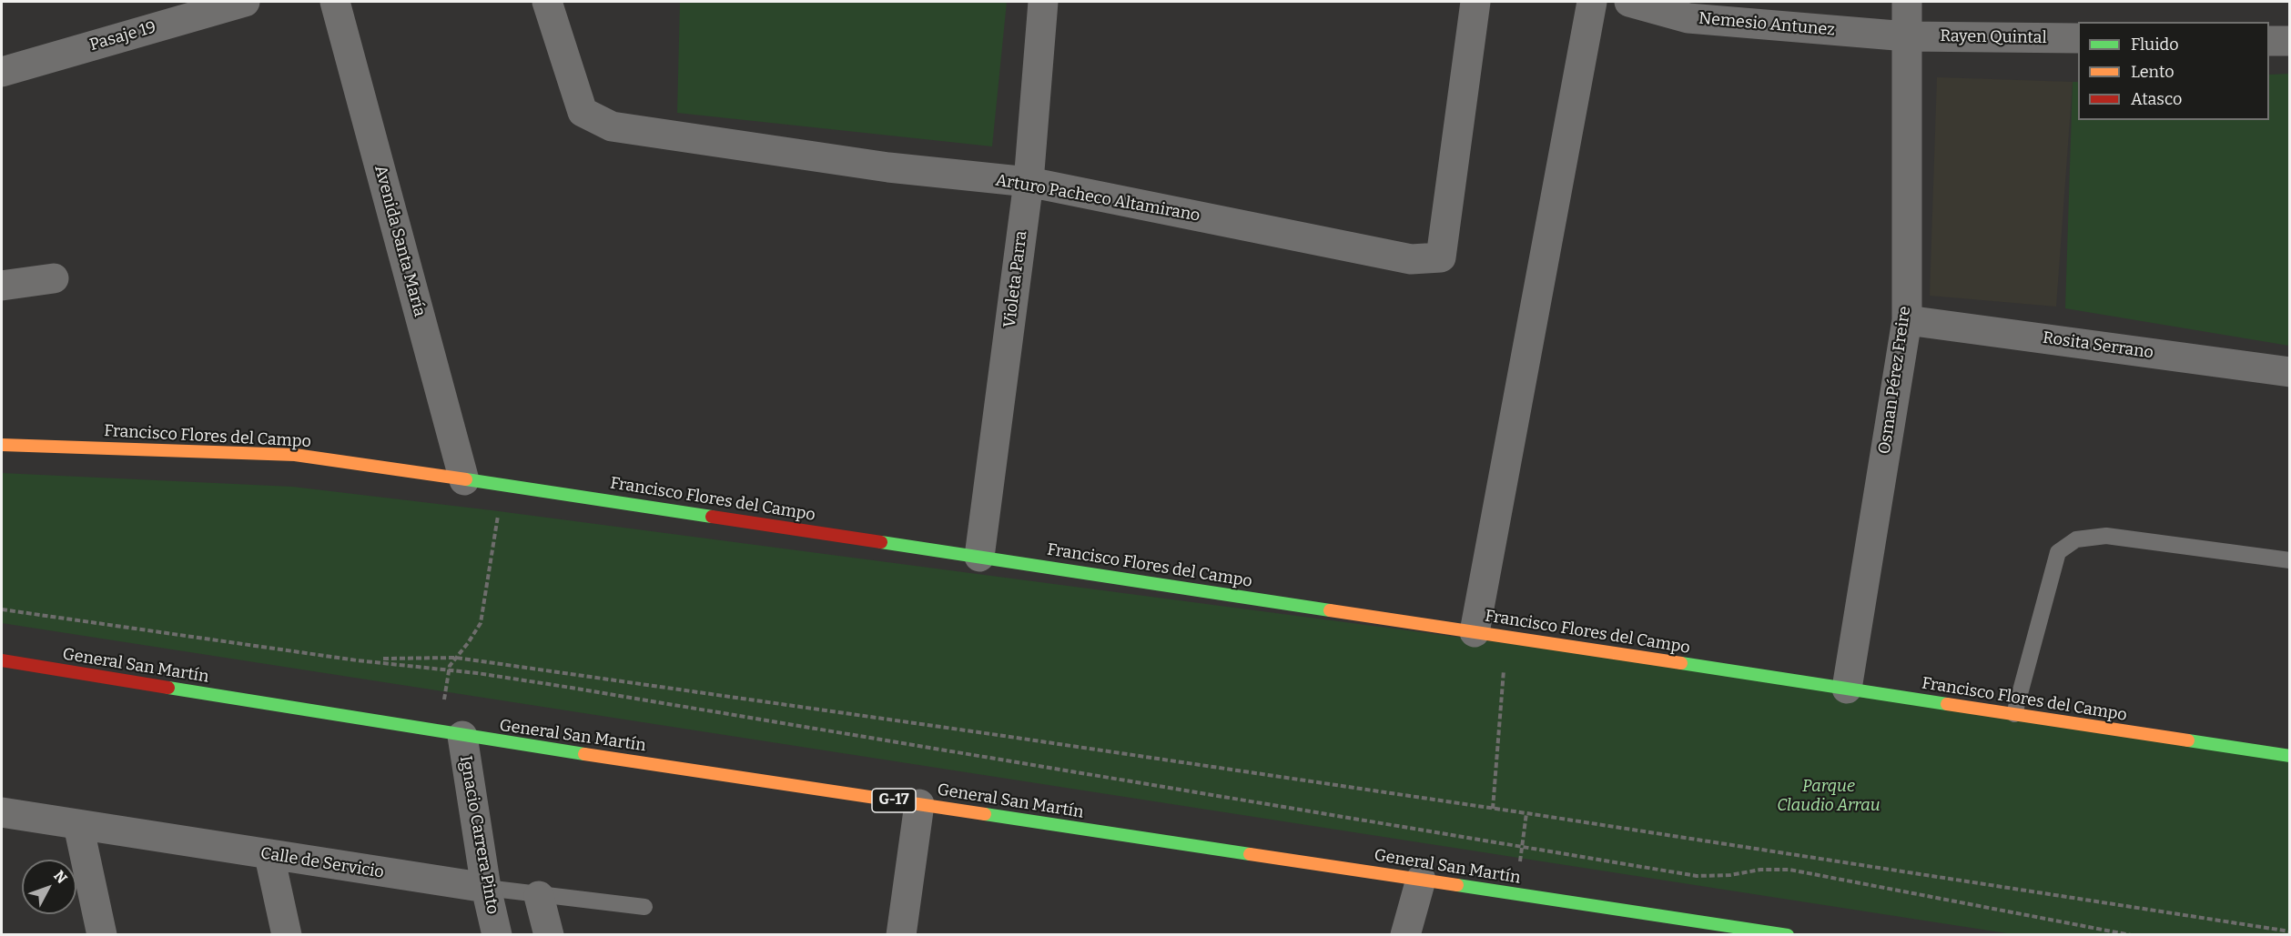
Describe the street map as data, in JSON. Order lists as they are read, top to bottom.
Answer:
{
  "streets": {
    "street": [
      "Nemesio Antunez",
      "Pasaje 19",
      "Rayen Quintal",
      "Arturo Pacheco Altamirano",
      "Avenida Santa María",
      "Violeta Parra",
      "Rosita Serrano",
      "Osman Pérez Freire",
      "Francisco Flores del Campo",
      "General San Martín",
      "G-17",
      "Ignacio Carrera Pinto",
      "Calle de Servicio"
    ]
  },
  "crossings": [
    ["Nemesio Antunez", "Rayen Quintal"],
    ["Nemesio Antunez", "Osman Pérez Freire"],
    ["Rayen Quintal", "Osman Pérez Freire"],
    ["Arturo Pacheco Altamirano", "Violeta Parra"],
    ["Avenida Santa María", "Francisco Flores del Campo"],
    ["Violeta Parra", "Francisco Flores del Campo"],
    ["Rosita Serrano", "Osman Pérez Freire"],
    ["Osman Pérez Freire", "Francisco Flores del Campo"],
    ["General San Martín", "Ignacio Carrera Pinto"],
    ["Ignacio Carrera Pinto", "Calle de Servicio"]
  ],
  "parks": ["Parque Claudio Arrau"],
  "legend": ["Fluido", "Lento", "Atasco"],
  "north": "top right"
}
